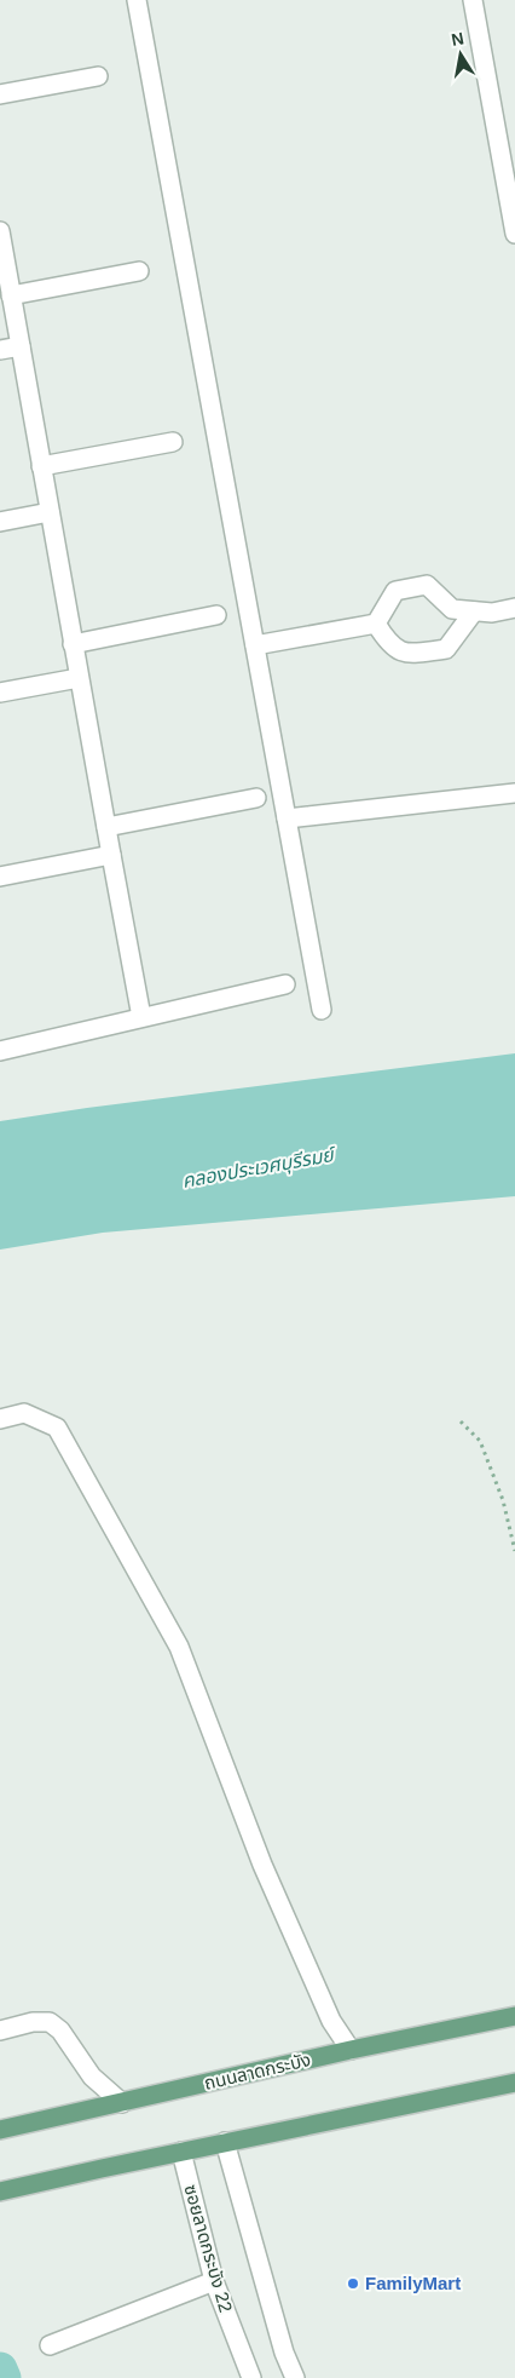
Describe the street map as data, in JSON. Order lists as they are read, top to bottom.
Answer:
{
  "streets": {
    "main road": ["ถนนลาดกระบัง"],
    "street": ["ซอยลาดกระบัง 22"]
  },
  "water": ["คลองประเวศบุรีรมย์"],
  "places": ["FamilyMart"],
  "north": "top"
}
